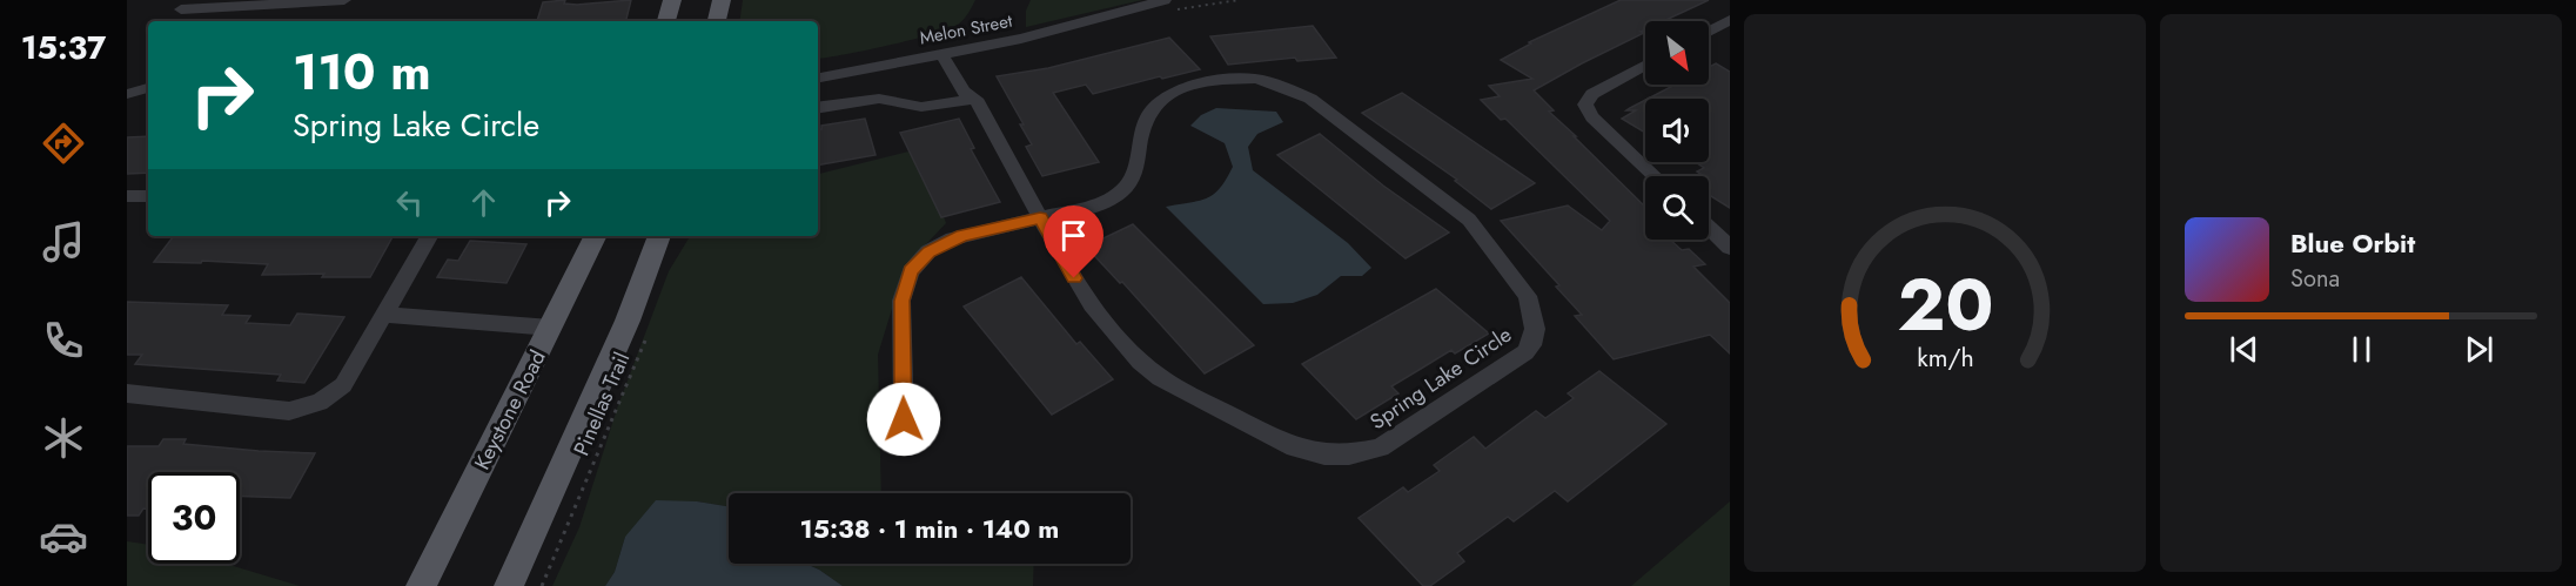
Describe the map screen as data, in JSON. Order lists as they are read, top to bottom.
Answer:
{
  "streets": {
    "main road": ["Keystone Road"],
    "street": ["Melon Street", "Spring Lake Circle"],
    "path": ["Pinellas Trail"]
  },
  "crossings": [
    ["Melon Street", "Spring Lake Circle"]
  ],
  "north": "bottom right",
  "page": {
    "tabs": "15:37",
    "turn": ["110 m", "Spring Lake Circle"],
    "song": ["Blue Orbit", "Sona"],
    "limit": "30",
    "trip": "15:38 · 1 min · 140 m",
    "gauge": ["20", "km/h"]
  }
}
